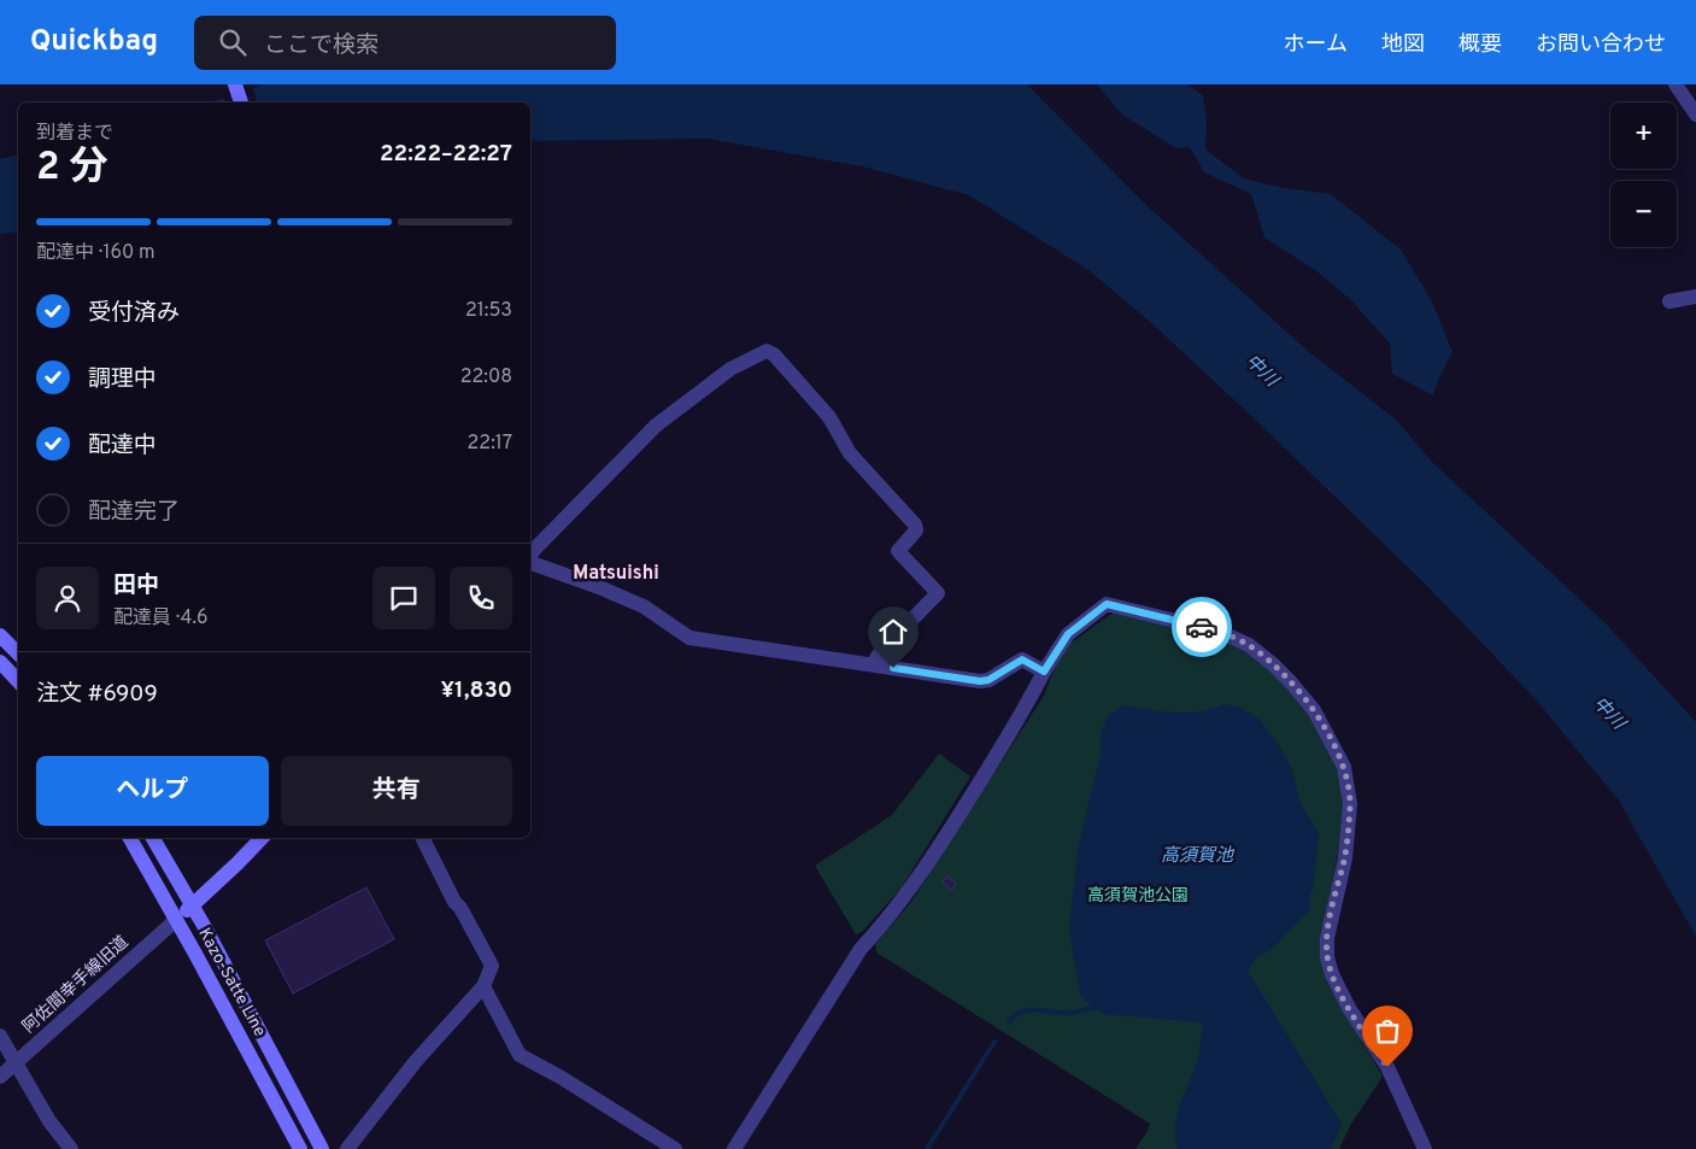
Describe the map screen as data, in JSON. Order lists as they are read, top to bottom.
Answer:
{
  "streets": {
    "main road": ["Kazo-Satte Line"],
    "street": ["阿佐間幸手線旧道"]
  },
  "crossings": [
    ["Kazo-Satte Line", "阿佐間幸手線旧道"]
  ],
  "districts": ["Matsuishi"],
  "water": ["中川", "高須賀池"],
  "parks": ["高須賀池公園"],
  "page": {
    "header": "Quickbag",
    "search": "ここで検索",
    "nav": [
      "ホーム",
      "地図",
      "概要",
      "お問い合わせ"
    ],
    "map_buttons": ["+", "−"],
    "heading": ["2 分", "到着まで", "22:22–22:27"],
    "panel": [
      "田中",
      "配達員 · 4.6",
      "注文 #6909",
      "¥1,830"
    ],
    "bar": "配達中 · 160 m",
    "list": [
      ["受付済み", "21:53"],
      ["調理中", "22:08"],
      ["配達中", "22:17"],
      "配達完了"
    ],
    "buttons": ["ヘルプ", "共有"]
  }
}
